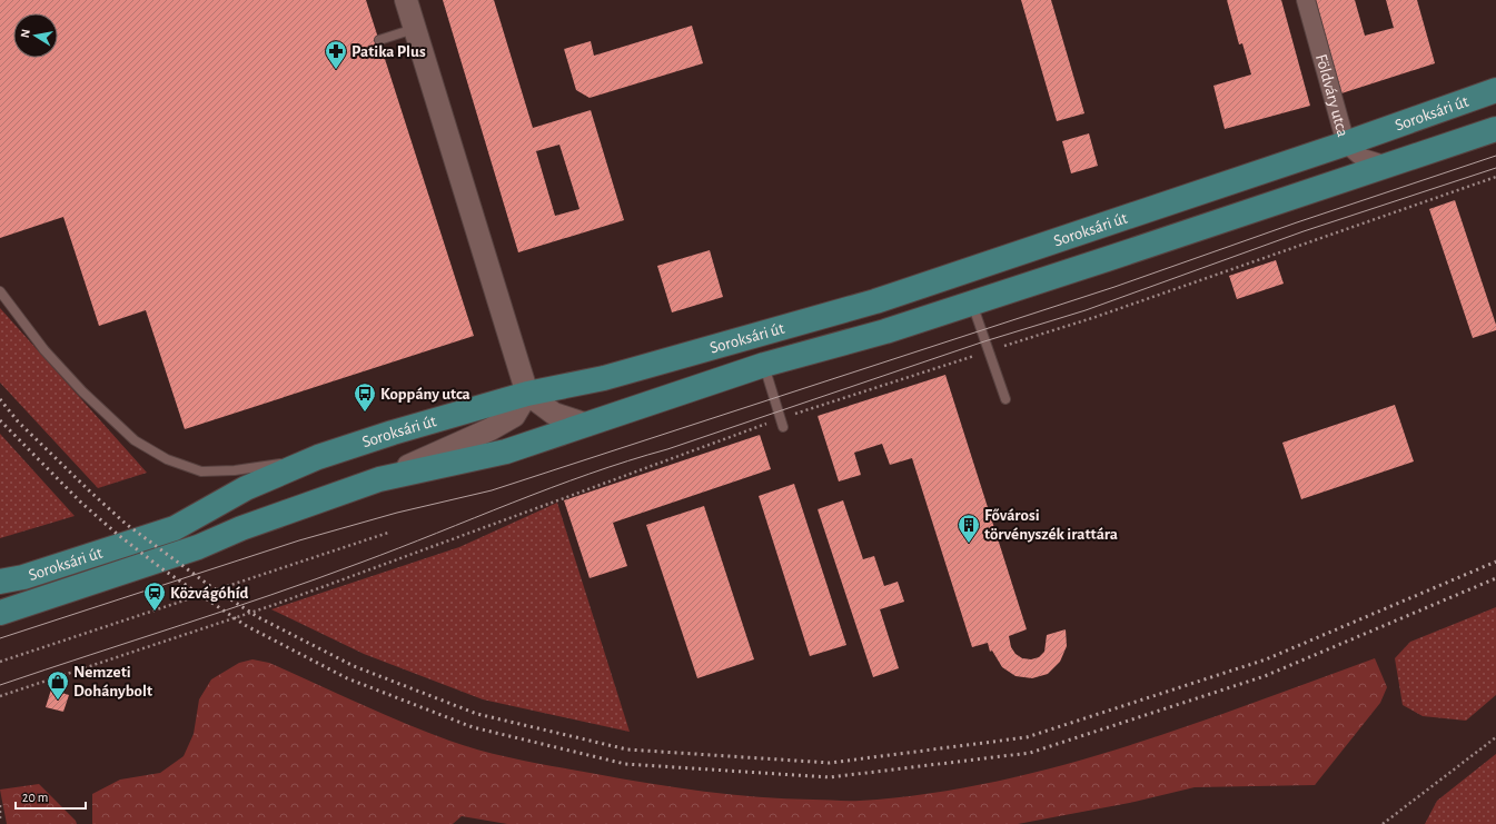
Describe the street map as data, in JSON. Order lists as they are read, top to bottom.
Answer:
{
  "streets": {
    "main road": ["Soroksári út"],
    "street": ["Földváry utca"]
  },
  "crossings": [
    ["Földváry utca", "Soroksári út"]
  ],
  "places": {
    "pharmacy": ["Patika Plus"],
    "bus stop": ["Koppány utca"],
    "building": ["Fővárosi törvényszék irattára"],
    "station": ["Közvágóhíd"],
    "shop": ["Nemzeti Dohánybolt"]
  },
  "scale_bar": "20 m",
  "north": "left"
}
